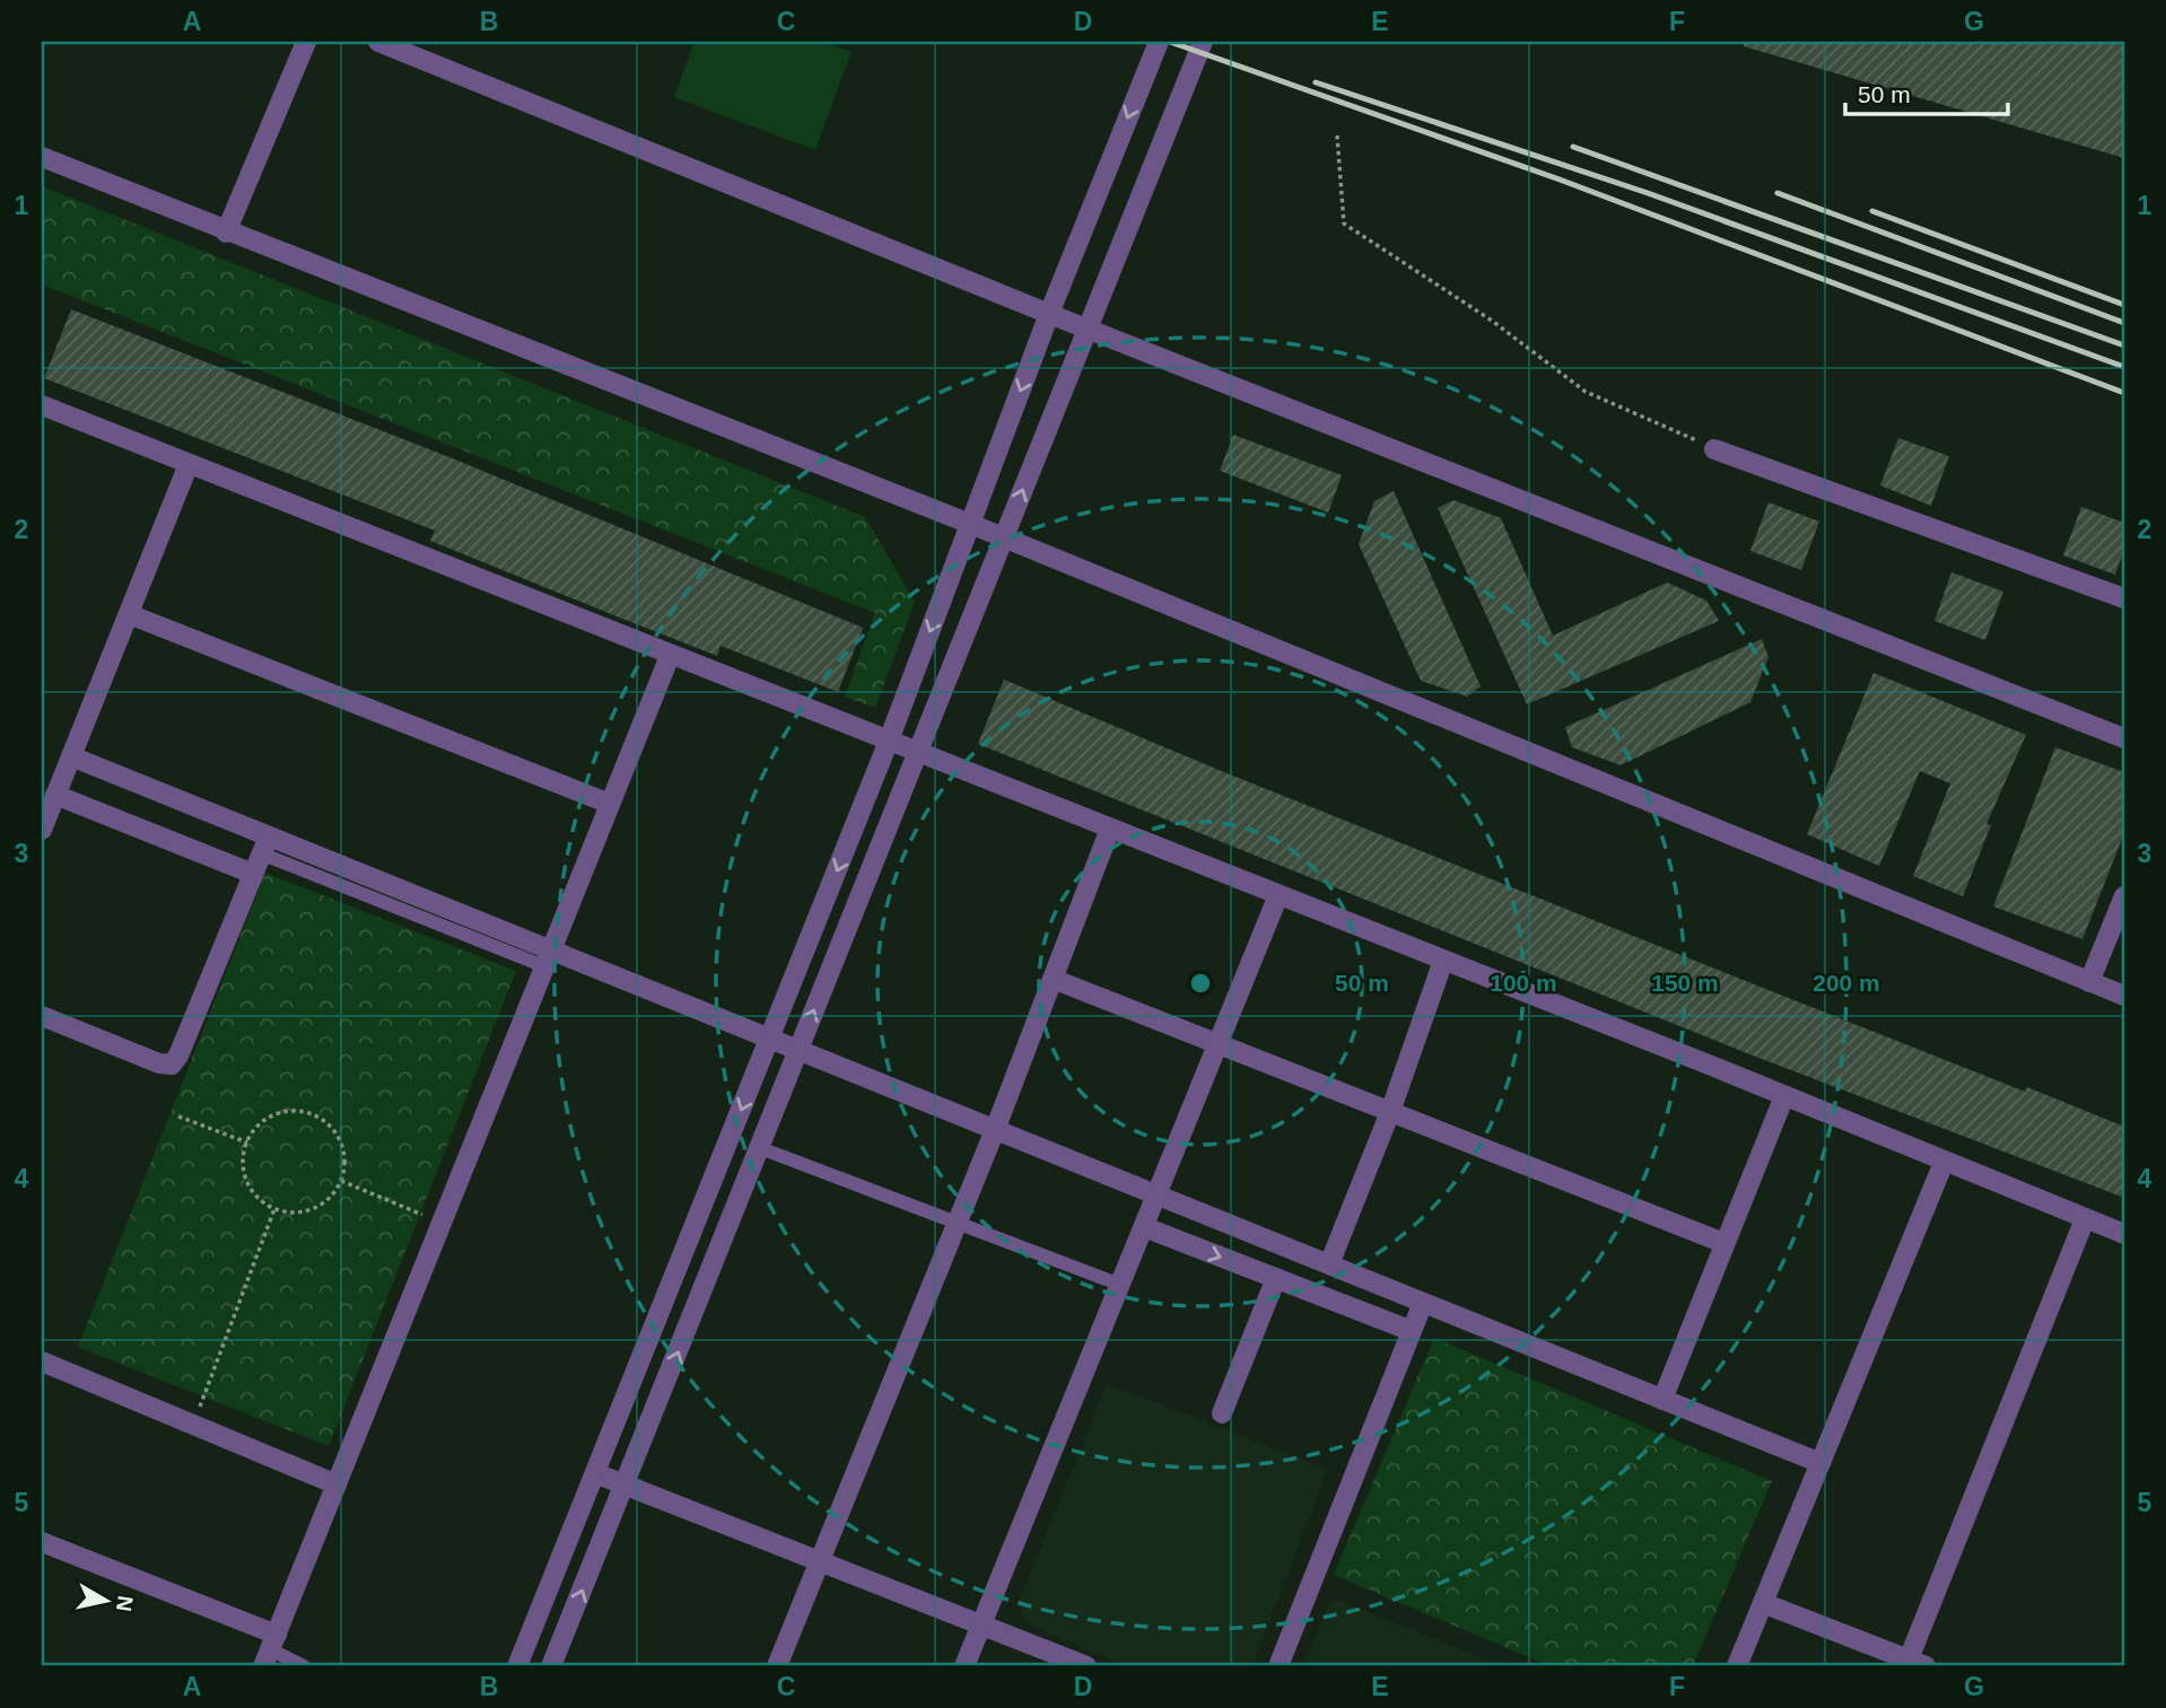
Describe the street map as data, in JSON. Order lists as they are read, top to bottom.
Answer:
{
  "scale_bar": "50 m",
  "north": "right",
  "grid": {
    "columns": [
      "A",
      "B",
      "C",
      "D",
      "E",
      "F",
      "G"
    ],
    "rows": [
      "1",
      "2",
      "3",
      "4",
      "5"
    ]
  },
  "rings": [
    "50 m",
    "100 m",
    "150 m",
    "200 m"
  ]
}
